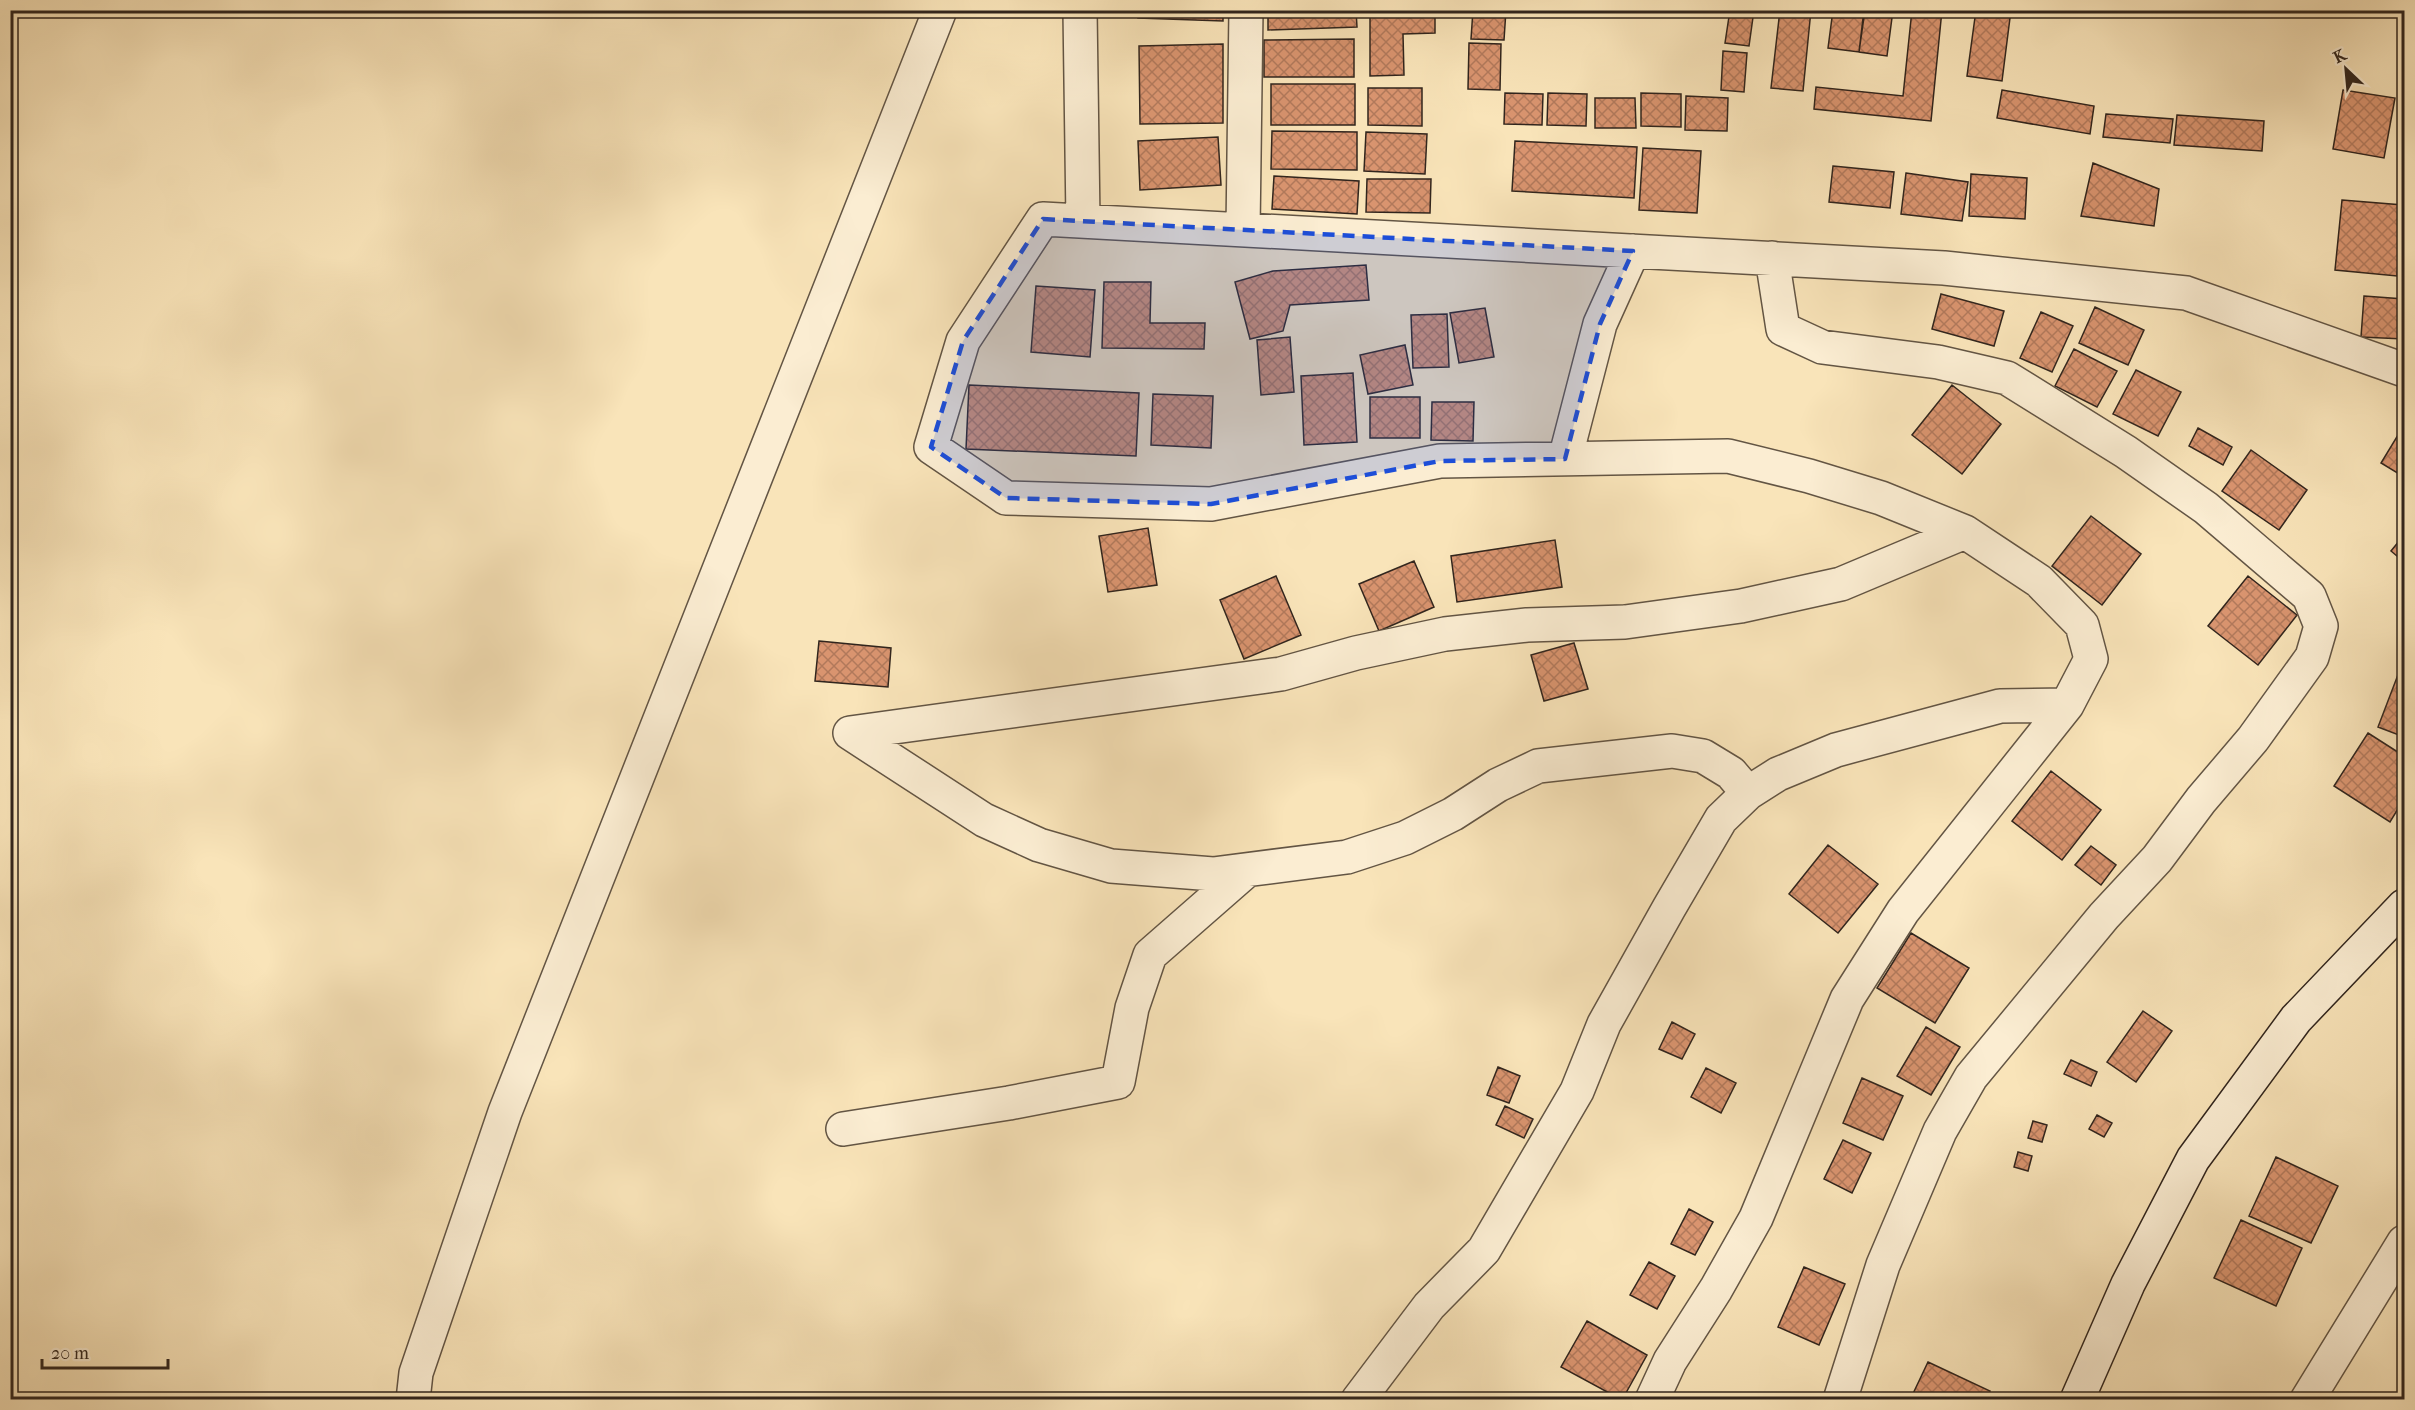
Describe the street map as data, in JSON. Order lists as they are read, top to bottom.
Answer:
{
  "scale_bar": "20 m",
  "north": "top left"
}
